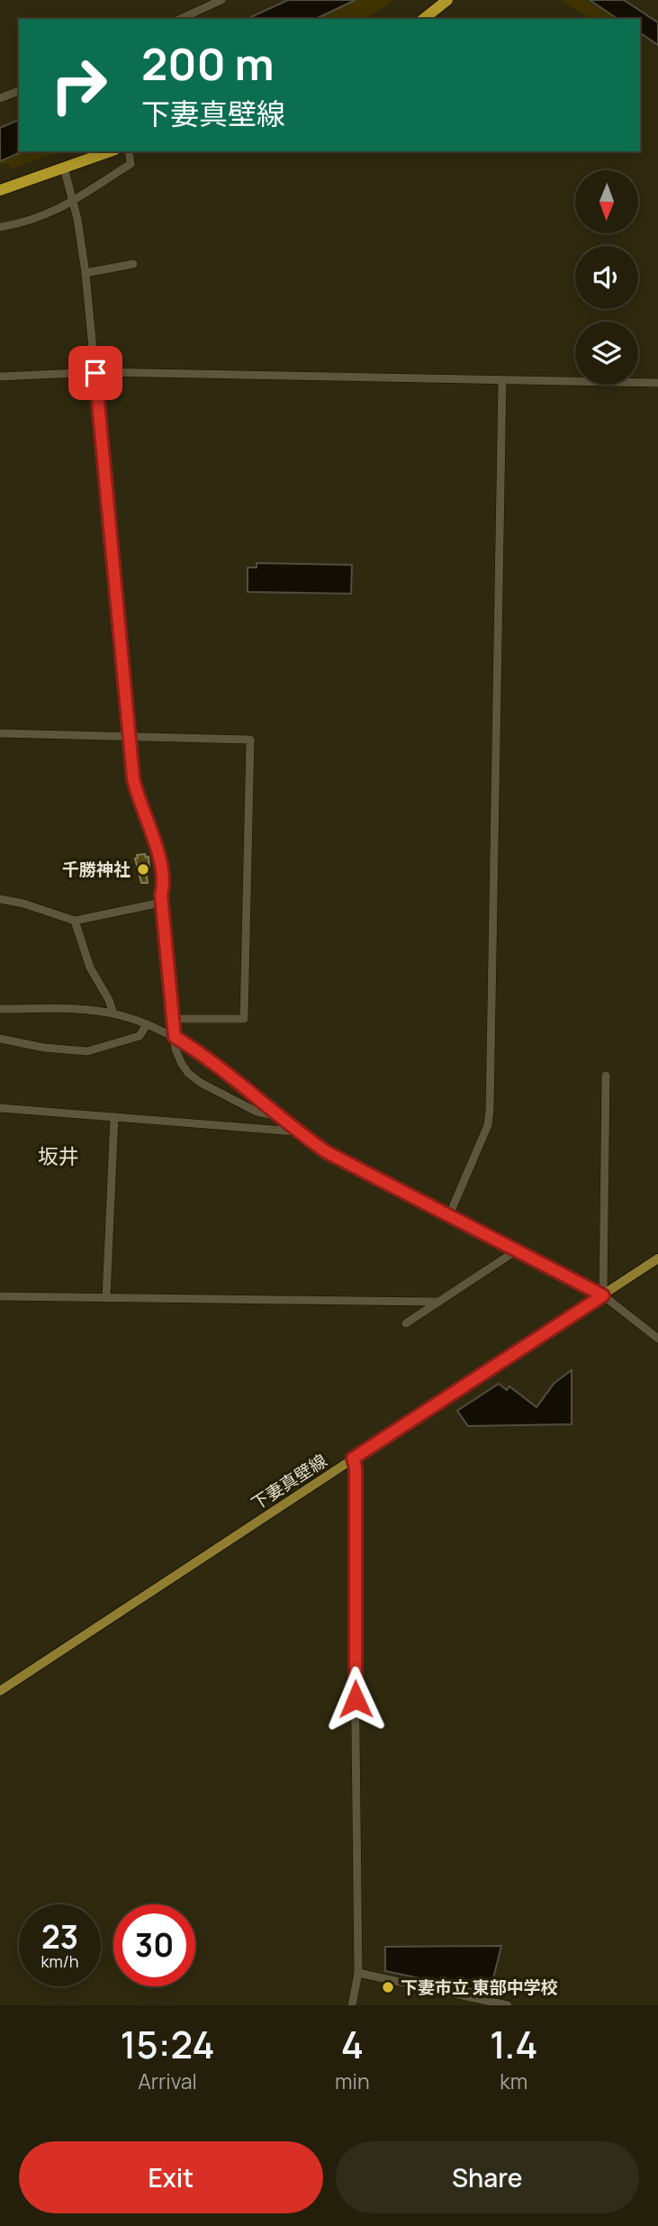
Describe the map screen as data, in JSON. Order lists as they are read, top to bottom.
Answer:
{
  "streets": {
    "main road": ["下妻真壁線"]
  },
  "districts": ["坂井"],
  "places": ["千勝神社", "下妻市立 東部中学校"],
  "north": "bottom",
  "page": {
    "turn": ["200 m", "下妻真壁線"],
    "speed": "23 km/h",
    "limit": "30",
    "eta": [
      "15:24",
      "Arrival",
      "4",
      "min",
      "1.4",
      "km"
    ],
    "buttons": ["Exit", "Share"]
  }
}
